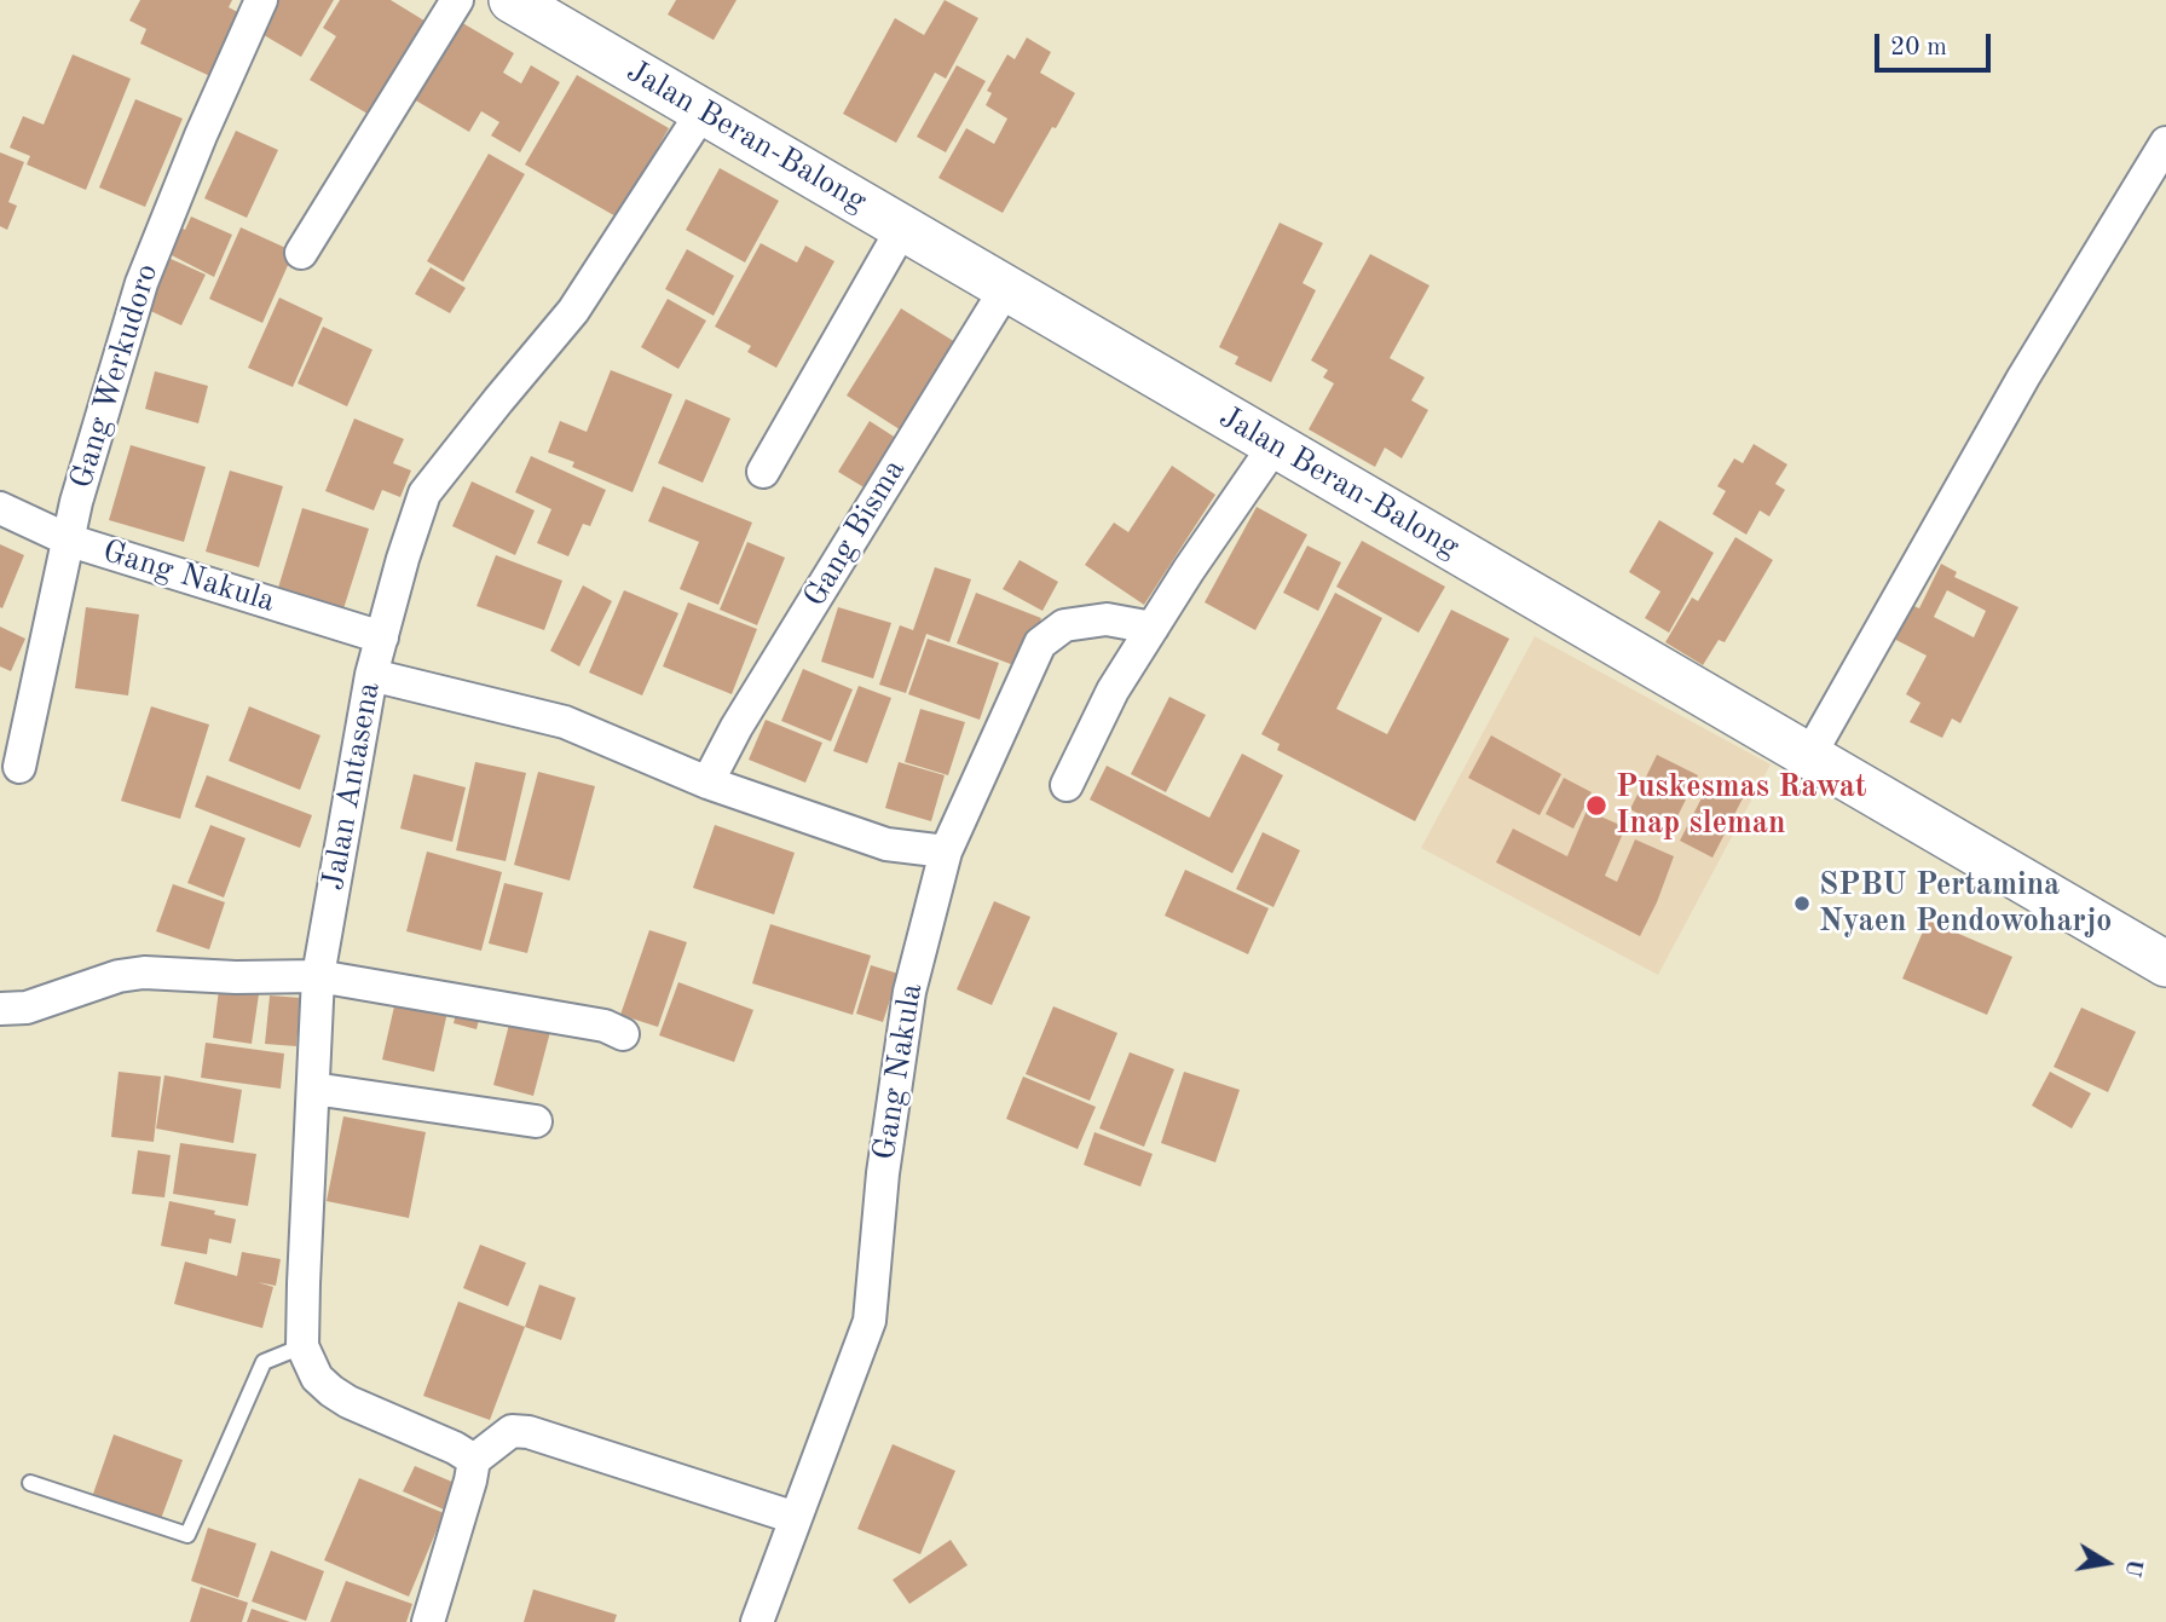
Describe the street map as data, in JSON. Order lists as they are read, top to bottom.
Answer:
{
  "streets": {
    "main road": ["Jalan Beran-Balong"],
    "street": [
      "Gang Werkudoro",
      "Gang Bisma",
      "Gang Nakula",
      "Jalan Antasena"
    ]
  },
  "crossings": [
    ["Jalan Beran-Balong", "Gang Bisma"],
    ["Jalan Beran-Balong", "Jalan Antasena"],
    ["Gang Werkudoro", "Gang Nakula"],
    ["Gang Nakula", "Jalan Antasena"]
  ],
  "places": ["Puskesmas Rawat Inap sleman", "SPBU Pertamina Nyaen Pendowoharjo"],
  "scale_bar": "20 m",
  "north": "right"
}
